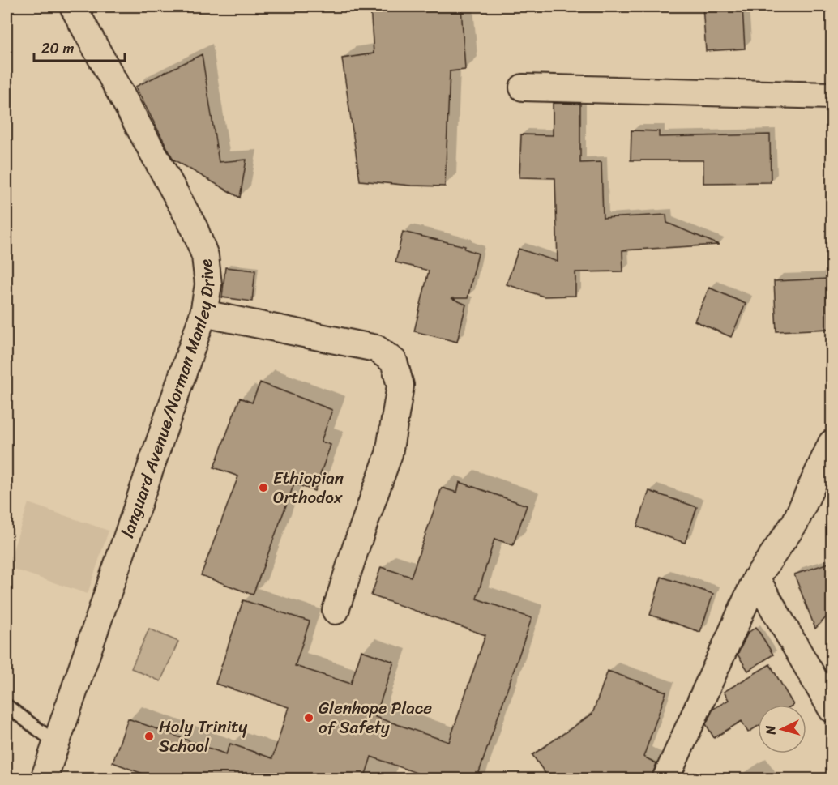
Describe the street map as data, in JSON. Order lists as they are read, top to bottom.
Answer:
{
  "streets": {
    "street": ["languard Avenue/Norman Manley Drive"]
  },
  "places": ["Ethiopian Orthodox", "Glenhope Place of Safety", "Holy Trinity School"],
  "scale_bar": "20 m",
  "north": "left"
}
